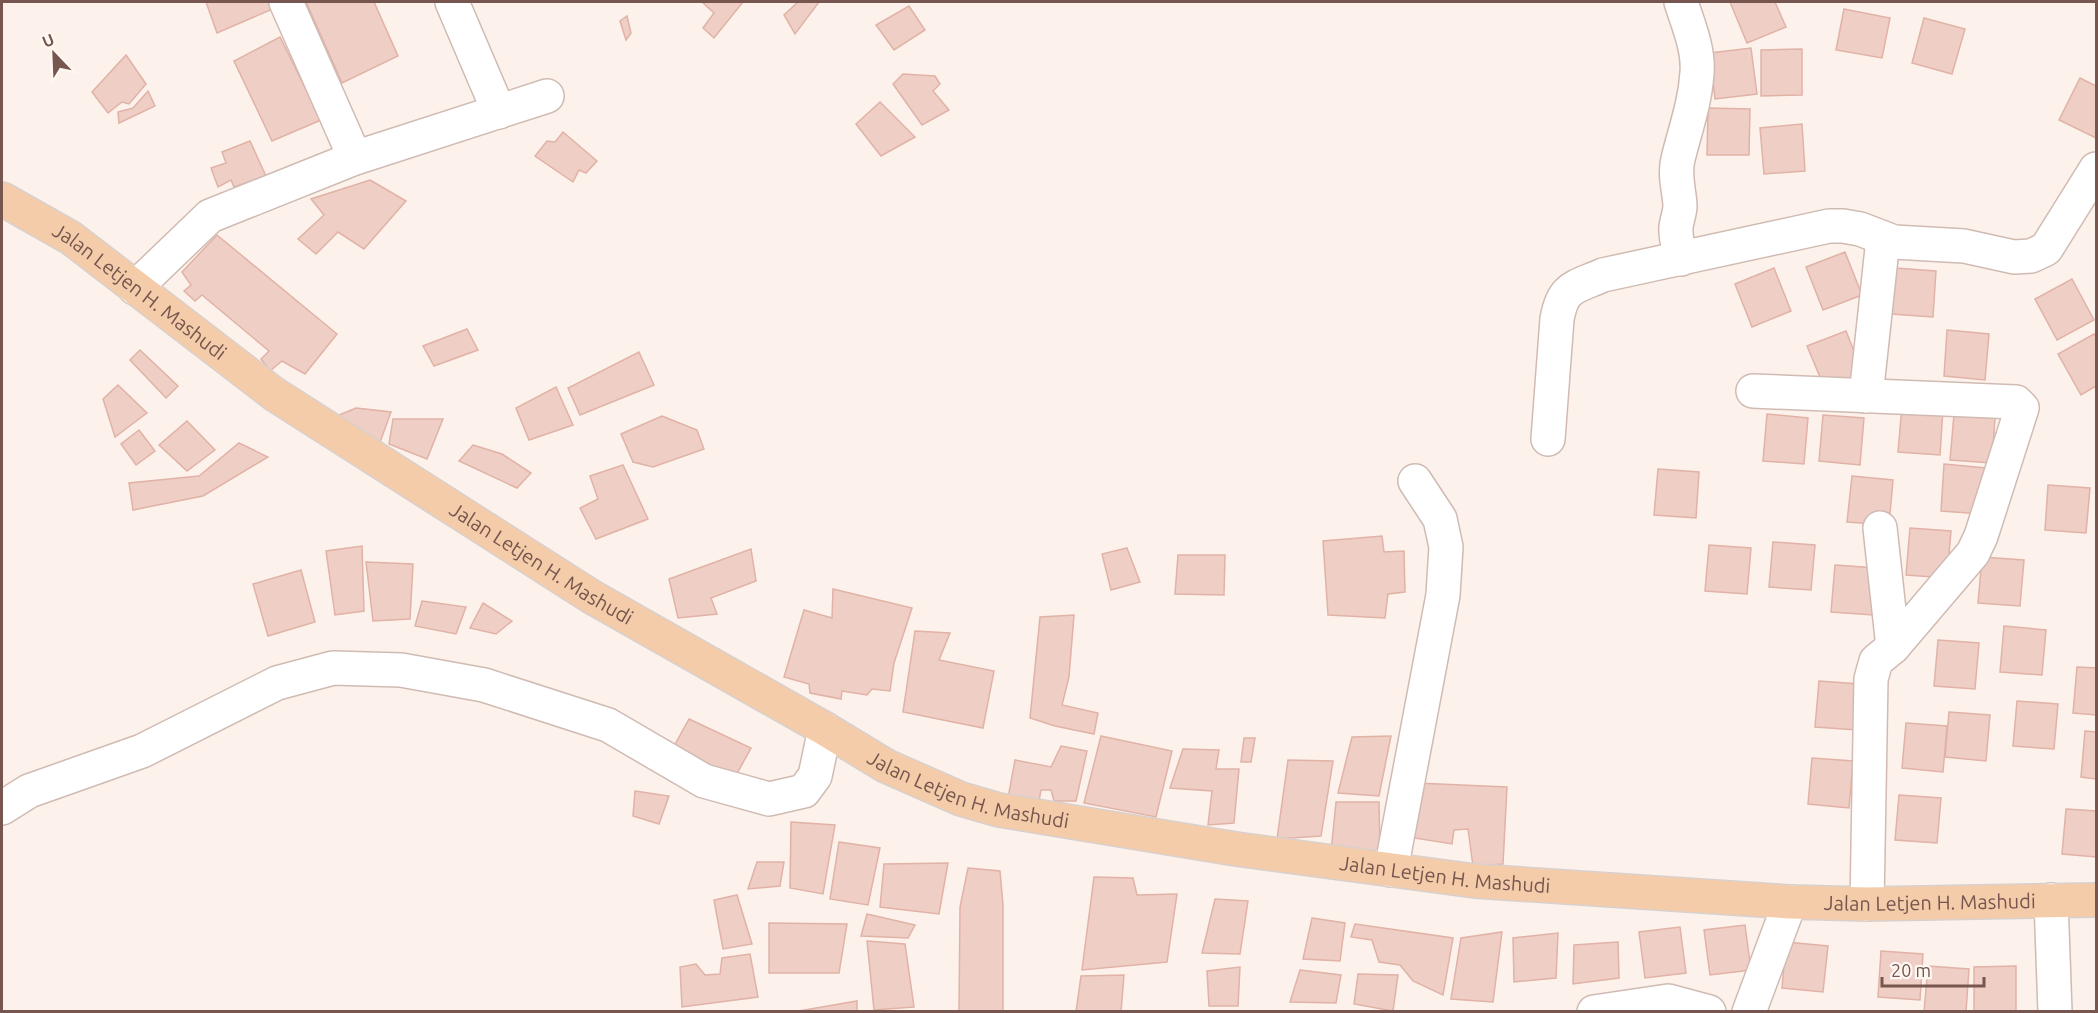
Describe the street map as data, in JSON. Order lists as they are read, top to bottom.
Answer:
{
  "streets": {
    "main road": ["Jalan Letjen H. Mashudi"]
  },
  "scale_bar": "20 m",
  "north": "top left"
}
